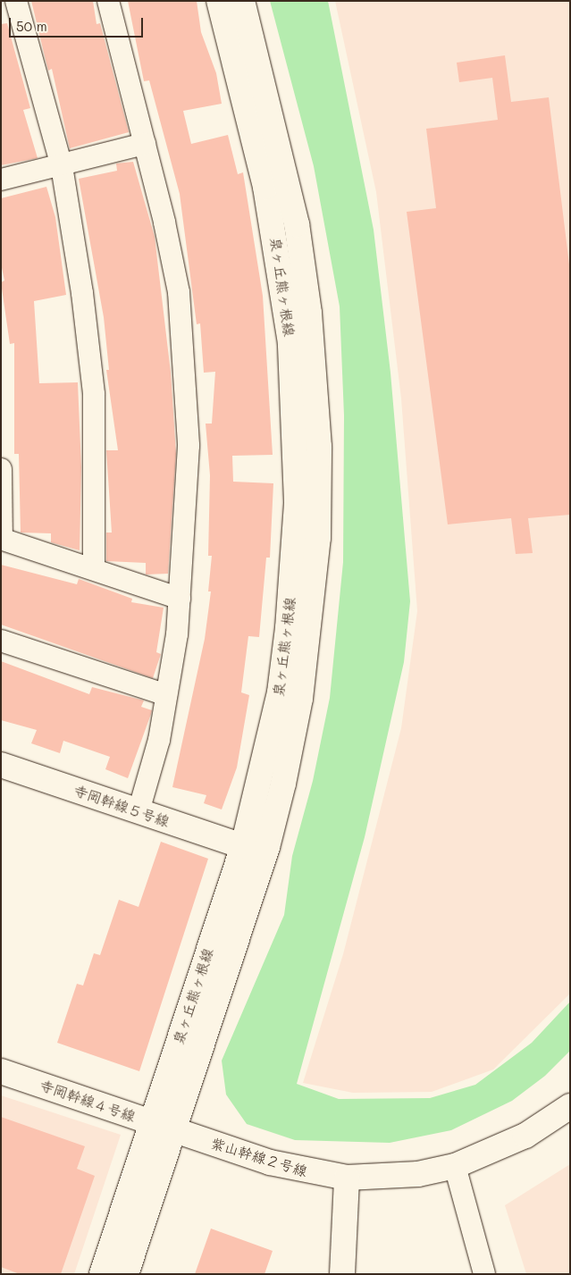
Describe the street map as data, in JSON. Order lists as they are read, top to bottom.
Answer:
{
  "streets": {
    "main road": [
      "泉ヶ丘熊ヶ根線",
      "寺岡幹線５号線",
      "寺岡幹線４号線",
      "紫山幹線２号線"
    ]
  },
  "crossings": [
    ["泉ヶ丘熊ヶ根線", "寺岡幹線５号線"],
    ["泉ヶ丘熊ヶ根線", "寺岡幹線４号線"],
    ["泉ヶ丘熊ヶ根線", "紫山幹線２号線"],
    ["寺岡幹線４号線", "紫山幹線２号線"]
  ],
  "scale_bar": "50 m"
}
